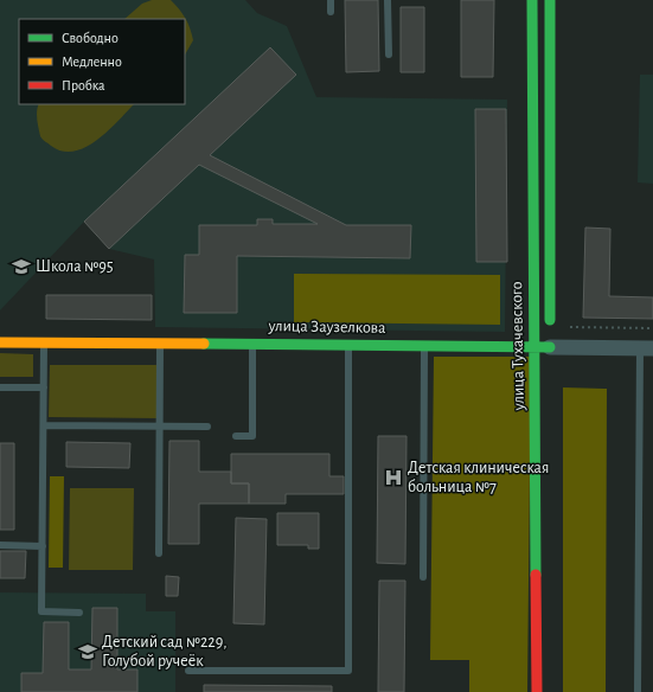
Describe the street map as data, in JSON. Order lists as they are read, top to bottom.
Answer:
{
  "streets": {
    "main road": ["улица Заузелкова", "улица Тухачевского"]
  },
  "crossings": [
    ["улица Заузелкова", "улица Тухачевского"]
  ],
  "places": {
    "school or university": ["Школа №95", "Детский сад №229, Голубой ручеёк"],
    "hospital": ["Детская клиническая больница №7"]
  },
  "legend": ["Свободно", "Медленно", "Пробка"]
}
